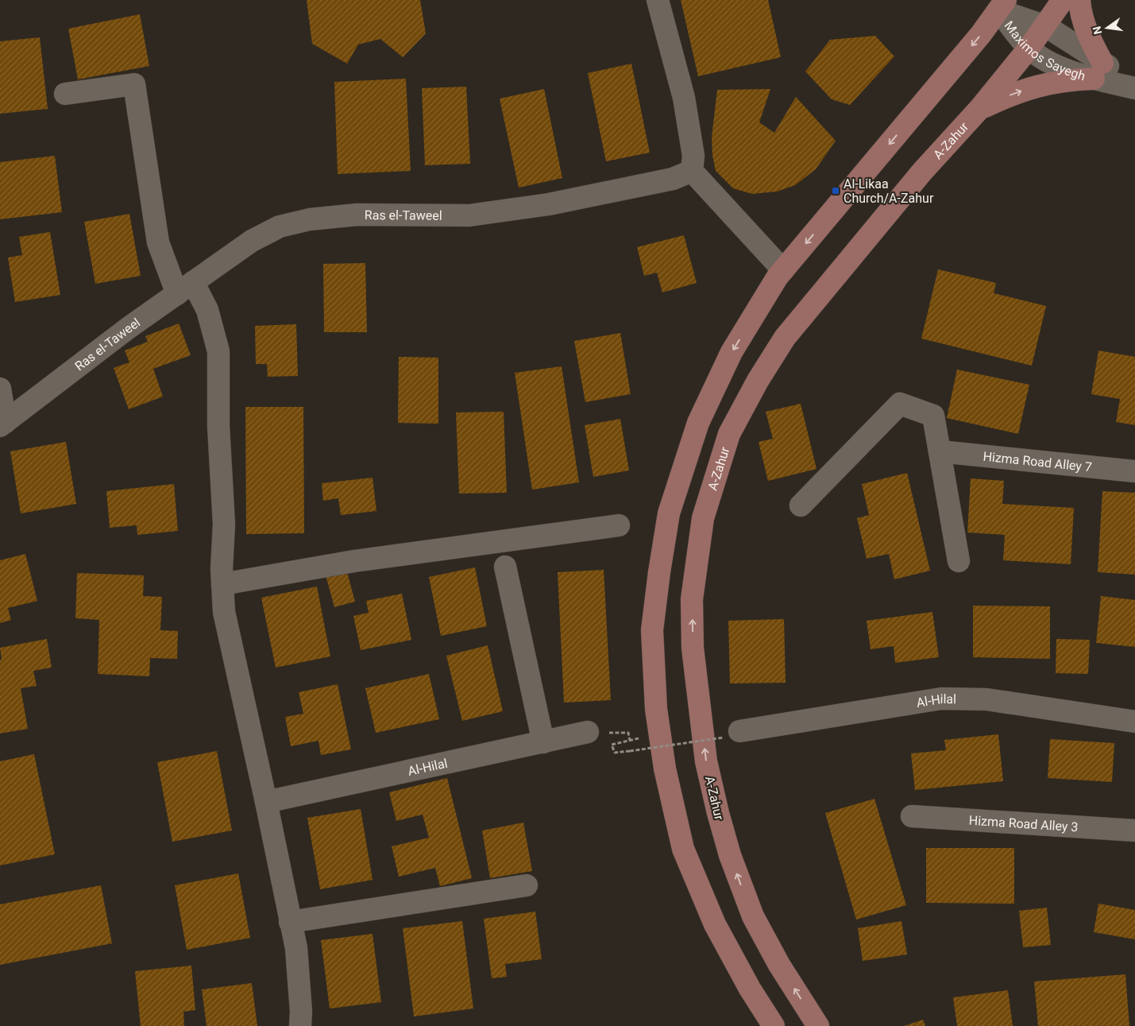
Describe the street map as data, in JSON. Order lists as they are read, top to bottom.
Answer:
{
  "streets": {
    "main road": ["A-Zahur"],
    "street": [
      "Maximos Sayegh",
      "Ras el-Taweel",
      "Hizma Road Alley 7",
      "Al-Hilal",
      "Hizma Road Alley 3"
    ]
  },
  "crossings": [
    ["Maximos Sayegh", "A-Zahur"]
  ],
  "places": {
    "transit": ["Al-Likaa Church/A-Zahur"]
  },
  "north": "left"
}
